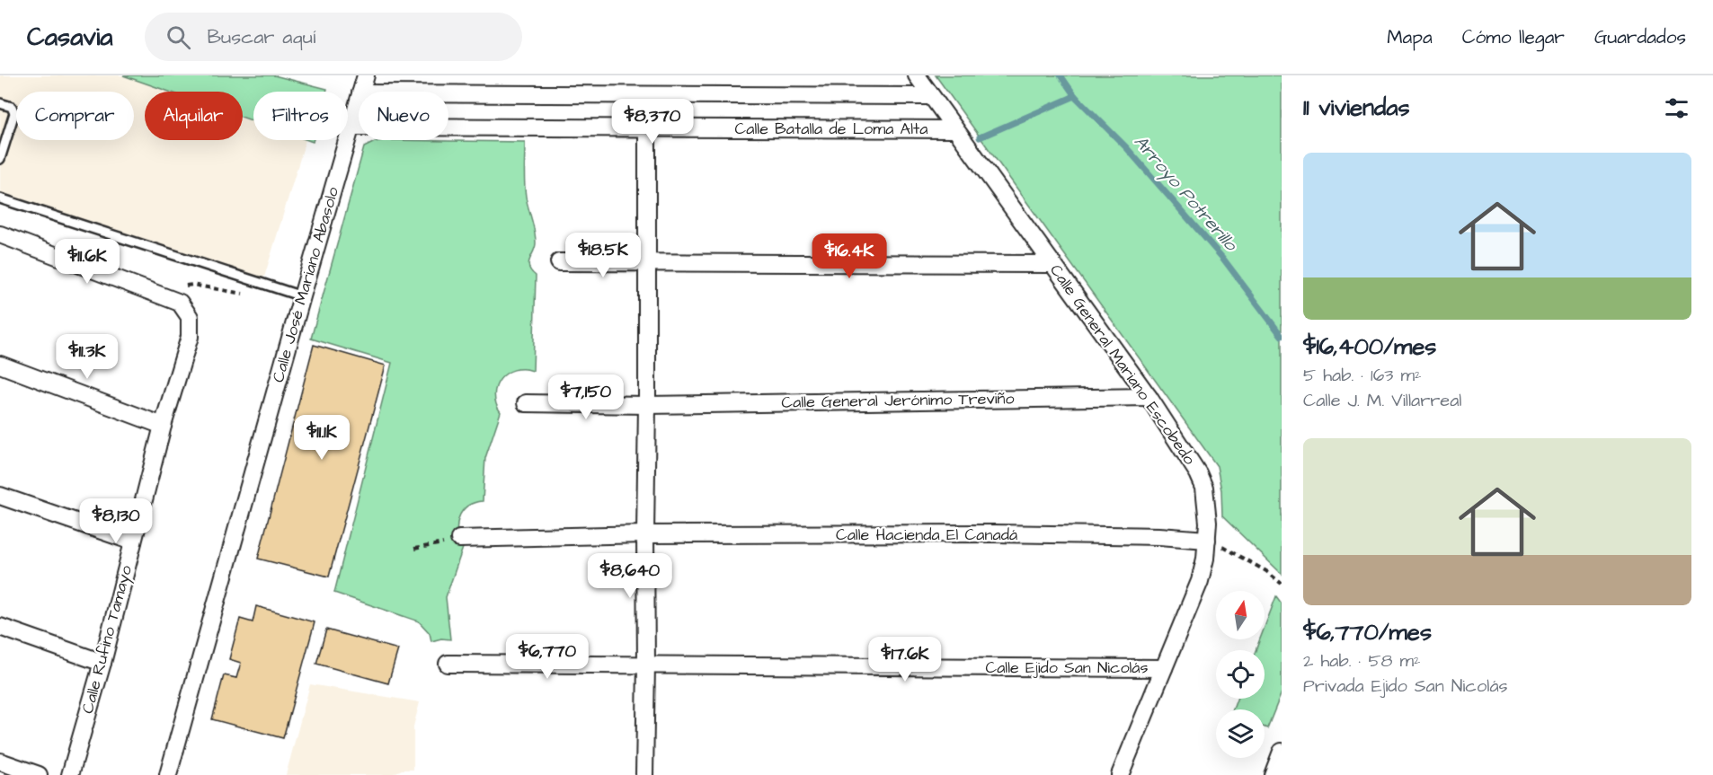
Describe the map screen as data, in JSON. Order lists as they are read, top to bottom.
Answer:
{
  "streets": {
    "street": [
      "Calle Batalla de Loma Alta",
      "Calle José Mariano Abasolo",
      "Calle General Mariano Escobedo",
      "Calle General Jerónimo Treviño",
      "Calle Hacienda El Canadá",
      "Calle Rufino Tamayo",
      "Calle Ejido San Nicolás"
    ]
  },
  "crossings": [
    ["Calle Batalla de Loma Alta", "Calle José Mariano Abasolo"],
    ["Calle Batalla de Loma Alta", "Calle General Mariano Escobedo"],
    ["Calle General Mariano Escobedo", "Calle General Jerónimo Treviño"],
    ["Calle General Mariano Escobedo", "Calle Hacienda El Canadá"],
    ["Calle General Mariano Escobedo", "Calle Ejido San Nicolás"]
  ],
  "water": ["Arroyo Potrerillo"],
  "north": "top",
  "page": {
    "header": "Casavia",
    "search": "Buscar aquí",
    "nav": ["Mapa", "Cómo llegar", "Guardados"],
    "heading": "11 viviendas",
    "chip": [
      "Comprar",
      "Alquilar",
      "Filtros",
      "Nuevo"
    ],
    "price": [
      "$8,370",
      "$18.5K",
      "$16.4K",
      "$11.6K",
      "$11.3K",
      "$7,150",
      "$11.1K",
      "$8,130",
      "$8,640",
      "$6,770",
      "$17.6K"
    ],
    "list": [
      {
        "name": "$16,400/mes",
        "note": "5 hab. · 163 m² · Calle J. M. Villarreal"
      },
      {
        "name": "$6,770/mes",
        "note": "2 hab. · 58 m² · Privada Ejido San Nicolás"
      }
    ]
  }
}
